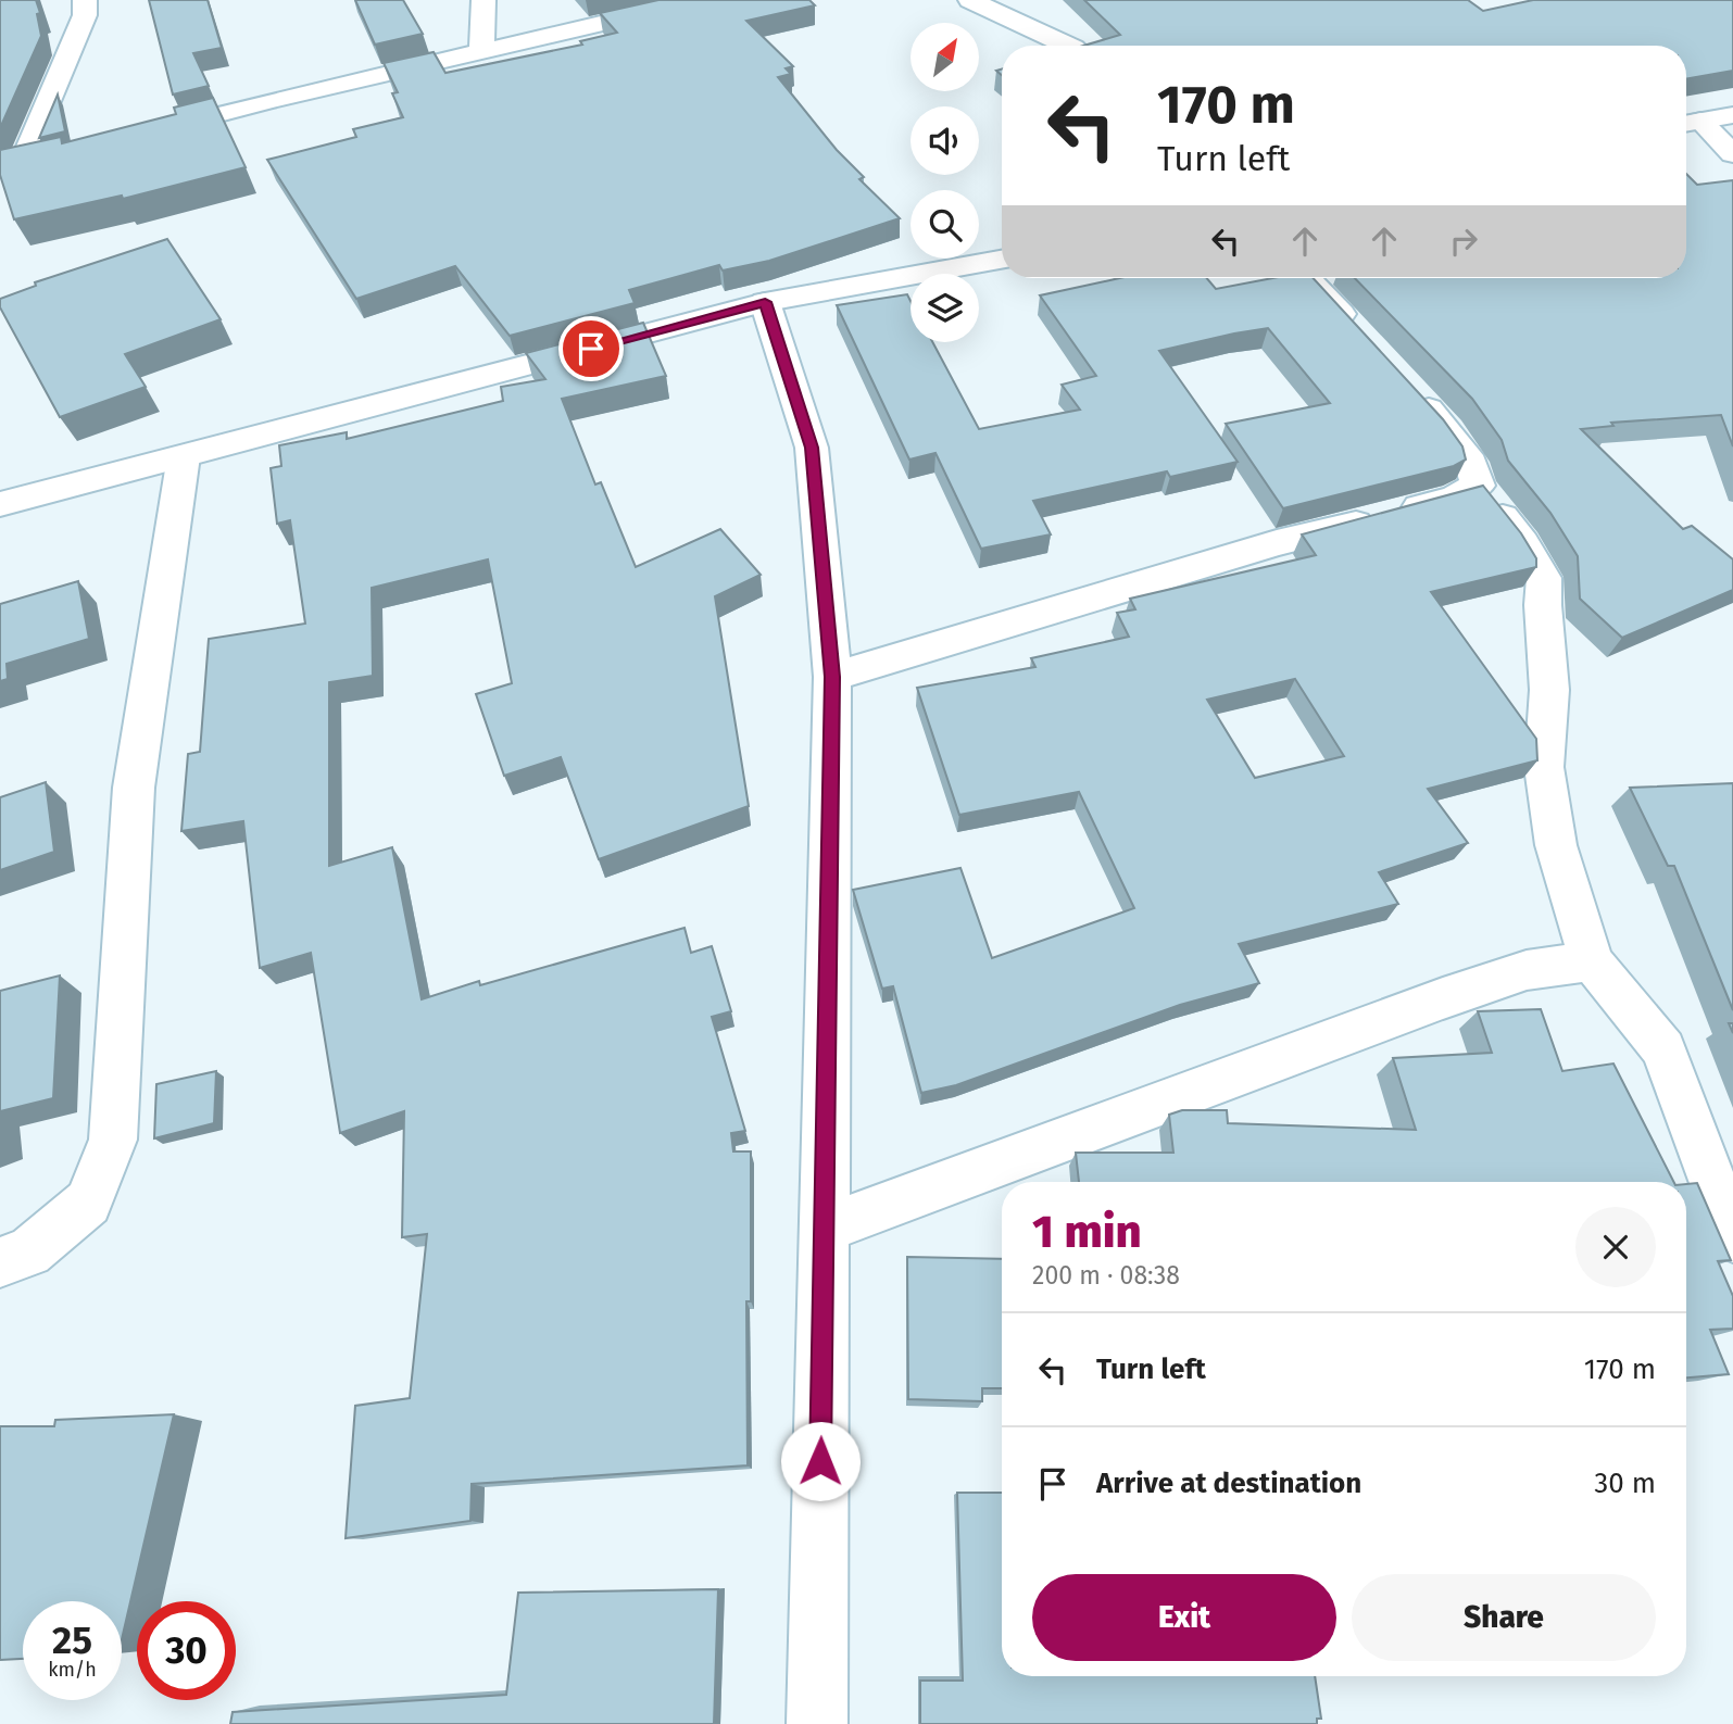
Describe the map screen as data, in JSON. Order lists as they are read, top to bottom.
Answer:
{
  "north": "top right",
  "page": {
    "turn": ["170 m", "Turn left"],
    "heading": ["1 min", "200 m · 08:38"],
    "list": [
      {
        "name": "Turn left",
        "value": "170 m"
      },
      {
        "name": "Arrive at destination",
        "value": "30 m"
      }
    ],
    "buttons": ["Exit", "Share"],
    "speed": "25 km/h",
    "limit": "30"
  }
}
